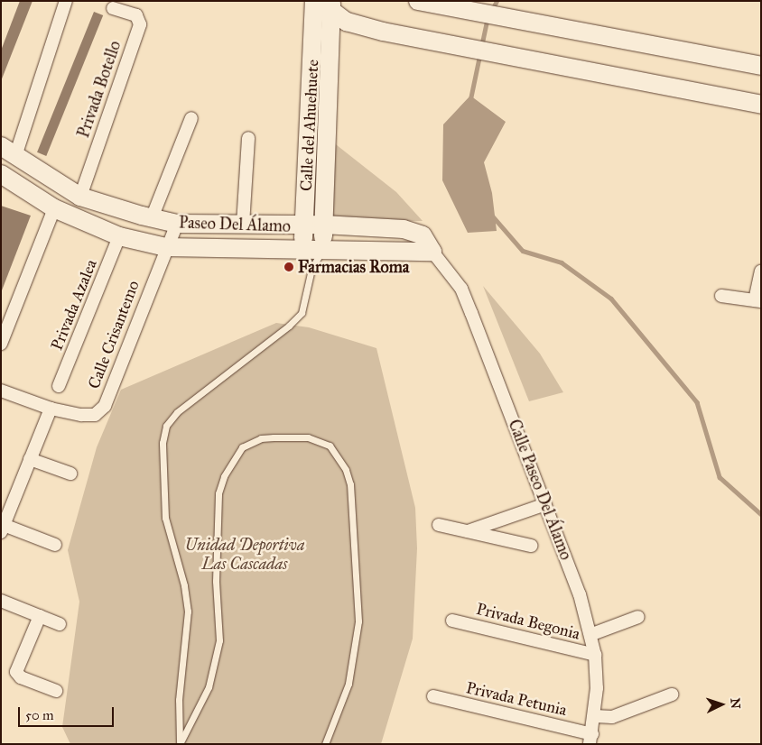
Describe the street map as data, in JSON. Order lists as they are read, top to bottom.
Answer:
{
  "streets": {
    "street": [
      "Privada Botello",
      "Calle del Ahuehuete",
      "Paseo Del Álamo",
      "Privada Azalea",
      "Calle Crisantemo",
      "Calle Paseo Del Álamo",
      "Privada Begonia",
      "Privada Petunia"
    ]
  },
  "crossings": [
    ["Privada Botello", "Paseo Del Álamo"],
    ["Calle del Ahuehuete", "Paseo Del Álamo"],
    ["Calle del Ahuehuete", "Calle Paseo Del Álamo"],
    ["Paseo Del Álamo", "Privada Azalea"],
    ["Paseo Del Álamo", "Calle Crisantemo"],
    ["Paseo Del Álamo", "Calle Paseo Del Álamo"],
    ["Calle Paseo Del Álamo", "Privada Begonia"],
    ["Calle Paseo Del Álamo", "Privada Petunia"]
  ],
  "parks": ["Unidad Deportiva Las Cascadas"],
  "places": ["Farmacias Roma"],
  "scale_bar": "50 m",
  "north": "right"
}
